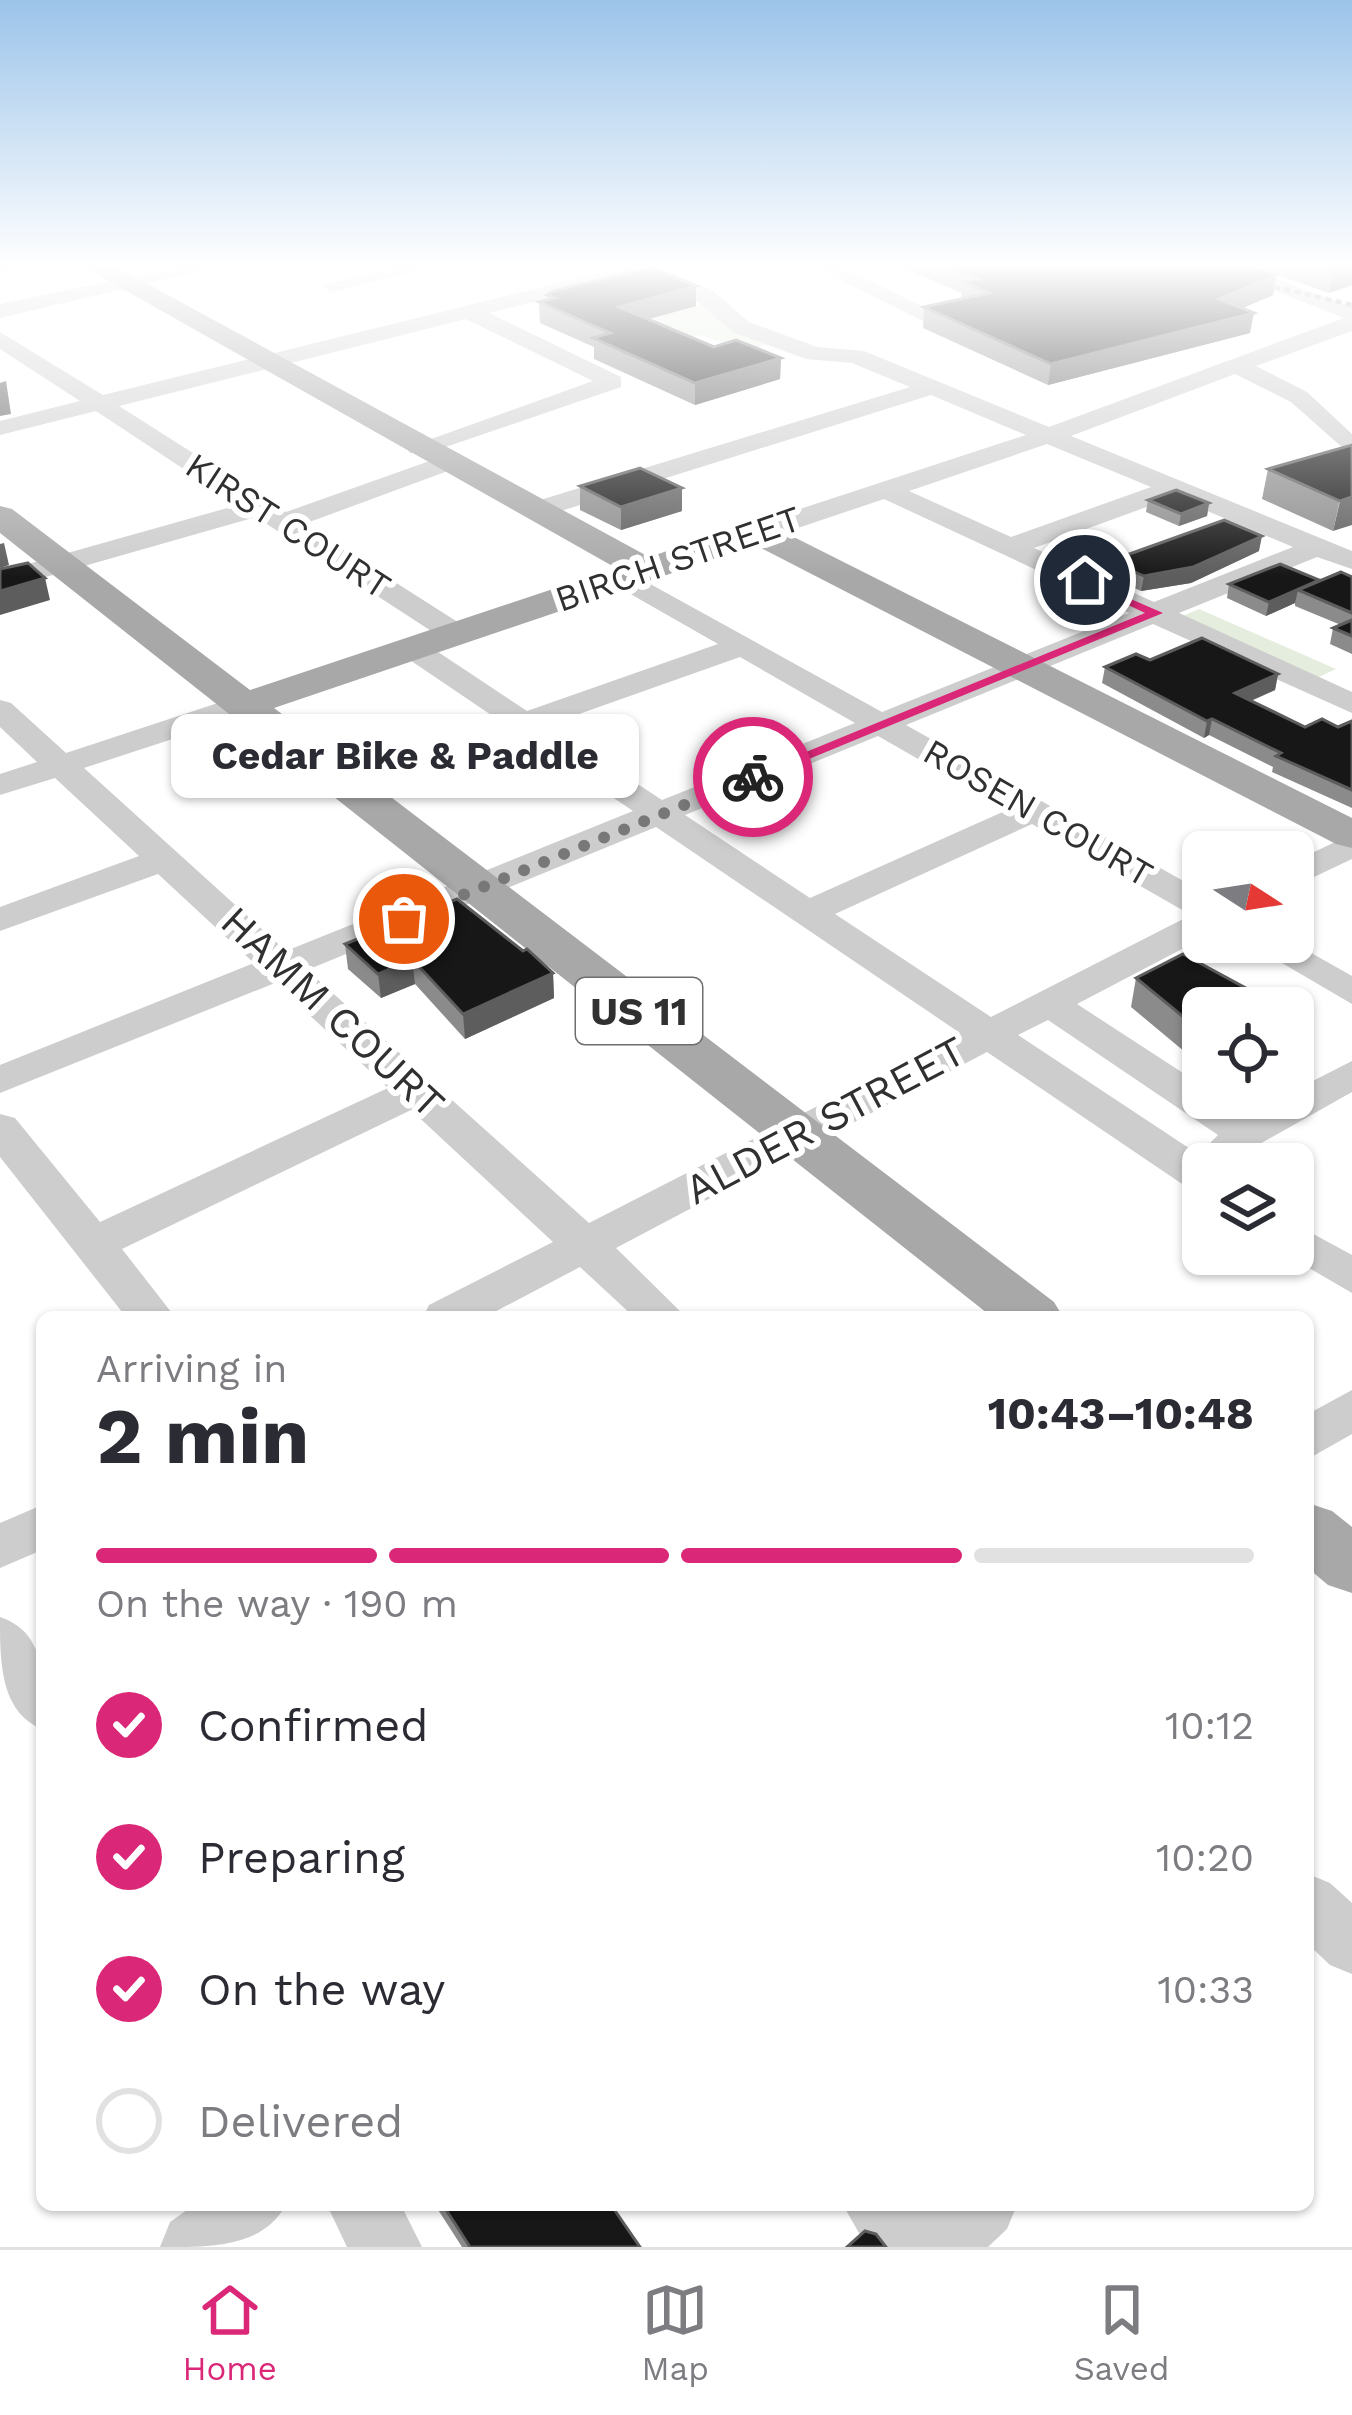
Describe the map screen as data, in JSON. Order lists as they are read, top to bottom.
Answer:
{
  "streets": {
    "main road": ["BIRCH STREET", "US 11"],
    "street": [
      "KIRST COURT",
      "ROSEN COURT",
      "HAMM COURT",
      "ALDER STREET"
    ]
  },
  "crossings": [
    ["KIRST COURT", "BIRCH STREET"],
    ["KIRST COURT", "ALDER STREET"],
    ["BIRCH STREET", "ROSEN COURT"],
    ["BIRCH STREET", "US 11"],
    ["BIRCH STREET", "HAMM COURT"],
    ["US 11", "ALDER STREET"],
    ["HAMM COURT", "ALDER STREET"]
  ],
  "places": ["Cedar Bike & Paddle"],
  "north": "right",
  "page": {
    "bubble": "Cedar Bike & Paddle",
    "heading": ["2 min", "Arriving in", "10:43–10:48"],
    "bar": "On the way · 190 m",
    "list": [
      ["Confirmed", "10:12"],
      ["Preparing", "10:20"],
      ["On the way", "10:33"],
      "Delivered"
    ],
    "tabs": ["Home", "Map", "Saved"]
  }
}
